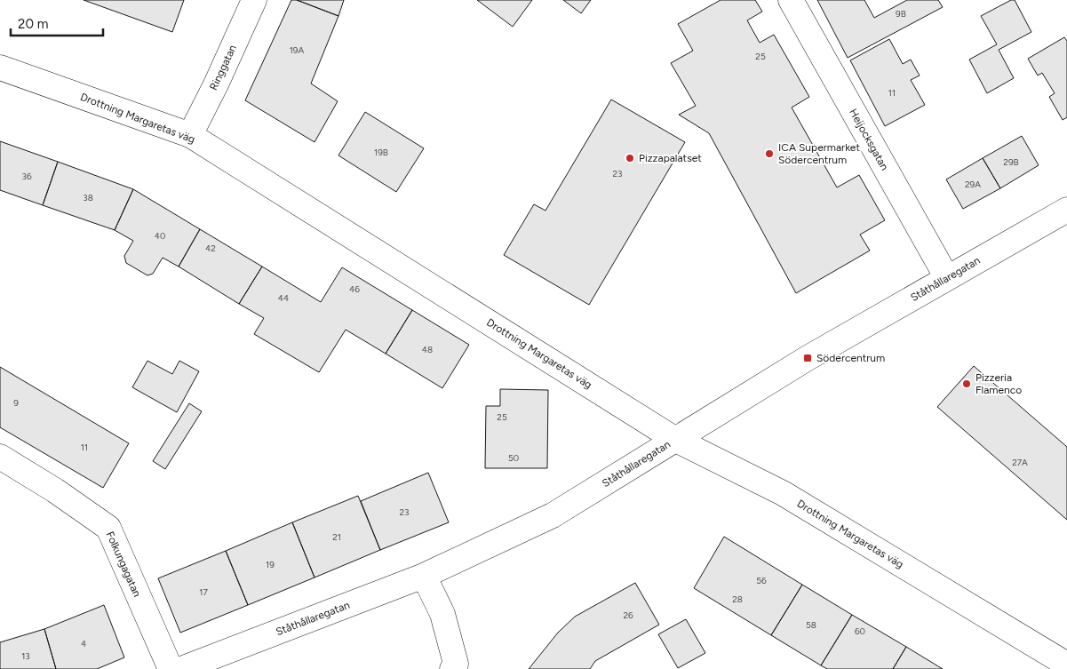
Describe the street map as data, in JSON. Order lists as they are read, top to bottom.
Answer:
{
  "streets": {
    "street": [
      "Ringgatan",
      "Drottning Margaretas väg",
      "Heijocksgatan",
      "Ståthållaregatan",
      "Folkungagatan"
    ]
  },
  "crossings": [
    ["Ringgatan", "Drottning Margaretas väg"],
    ["Drottning Margaretas väg", "Ståthållaregatan"],
    ["Heijocksgatan", "Ståthållaregatan"]
  ],
  "places": {
    "other": ["ICA Supermarket Södercentrum", "Pizzapalatset", "Pizzeria Flamenco"],
    "transit": ["Södercentrum"]
  },
  "house_numbers": [
    "9B",
    "19A",
    "25",
    "11",
    "19B",
    "29B",
    "23",
    "36",
    "29A",
    "38",
    "40",
    "42",
    "46",
    "44",
    "48",
    "9",
    "25",
    "11",
    "50",
    "27A",
    "23",
    "21",
    "19",
    "56",
    "17",
    "28",
    "26",
    "58",
    "60",
    "4",
    "13"
  ],
  "scale_bar": "20 m"
}
